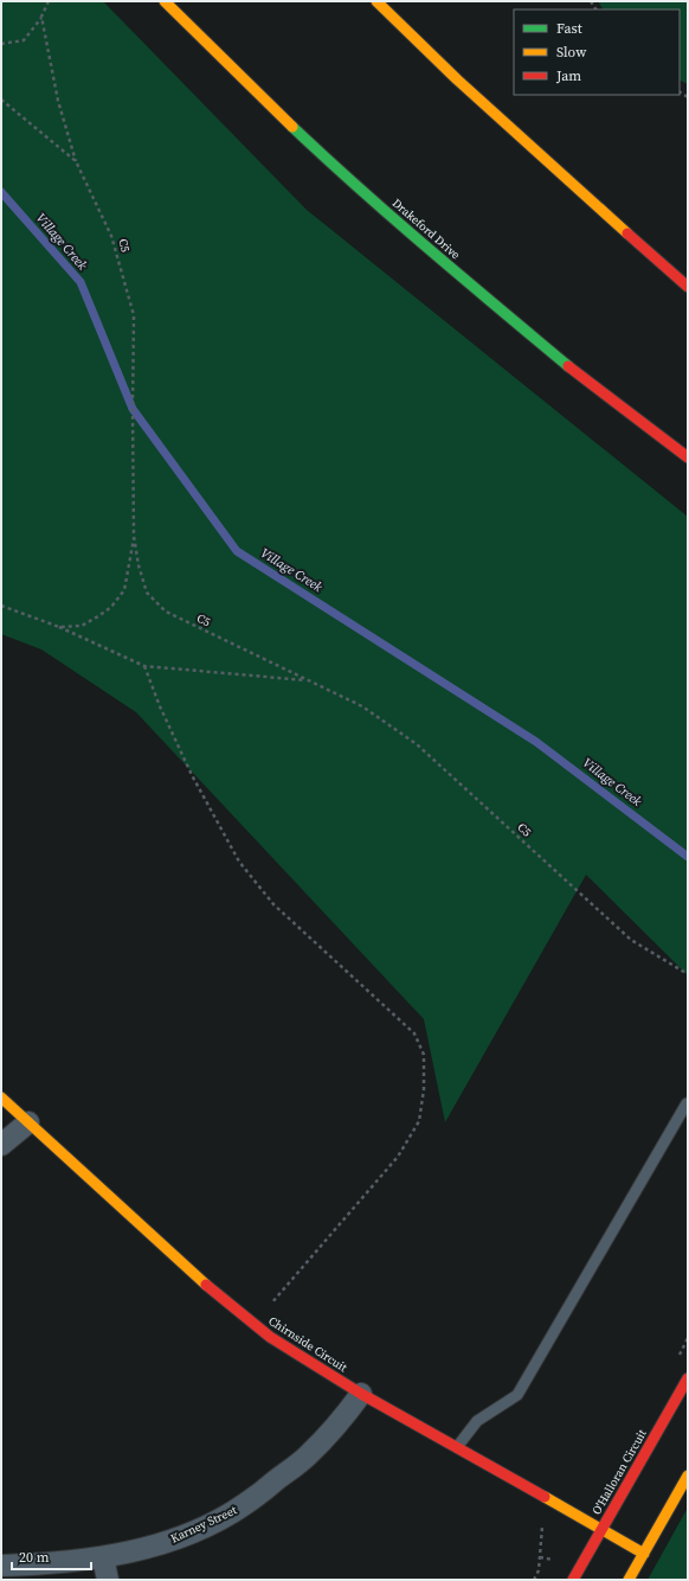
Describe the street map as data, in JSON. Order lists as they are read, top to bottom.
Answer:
{
  "streets": {
    "main road": ["Drakeford Drive", "Chirnside Circuit", "O'Halloran Circuit"],
    "street": ["Karney Street"],
    "path": ["C5"]
  },
  "crossings": [
    ["Chirnside Circuit", "O'Halloran Circuit"],
    ["Chirnside Circuit", "Karney Street"]
  ],
  "water": ["Village Creek"],
  "legend": ["Fast", "Slow", "Jam"],
  "scale_bar": "20 m"
}
